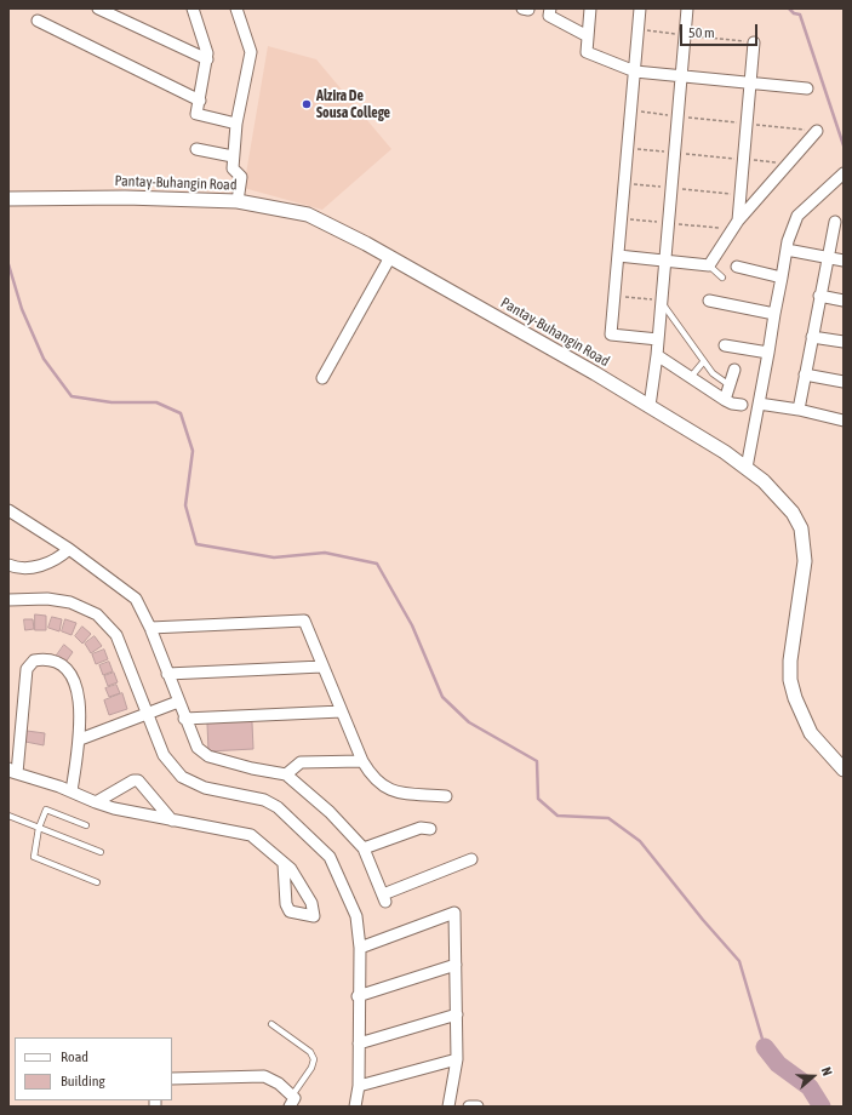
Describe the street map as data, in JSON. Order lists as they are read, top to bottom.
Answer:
{
  "streets": {
    "street": ["Pantay-Buhangin Road"]
  },
  "places": ["Alzira De Sousa College"],
  "legend": ["Road", "Building"],
  "scale_bar": "50 m",
  "north": "right"
}
